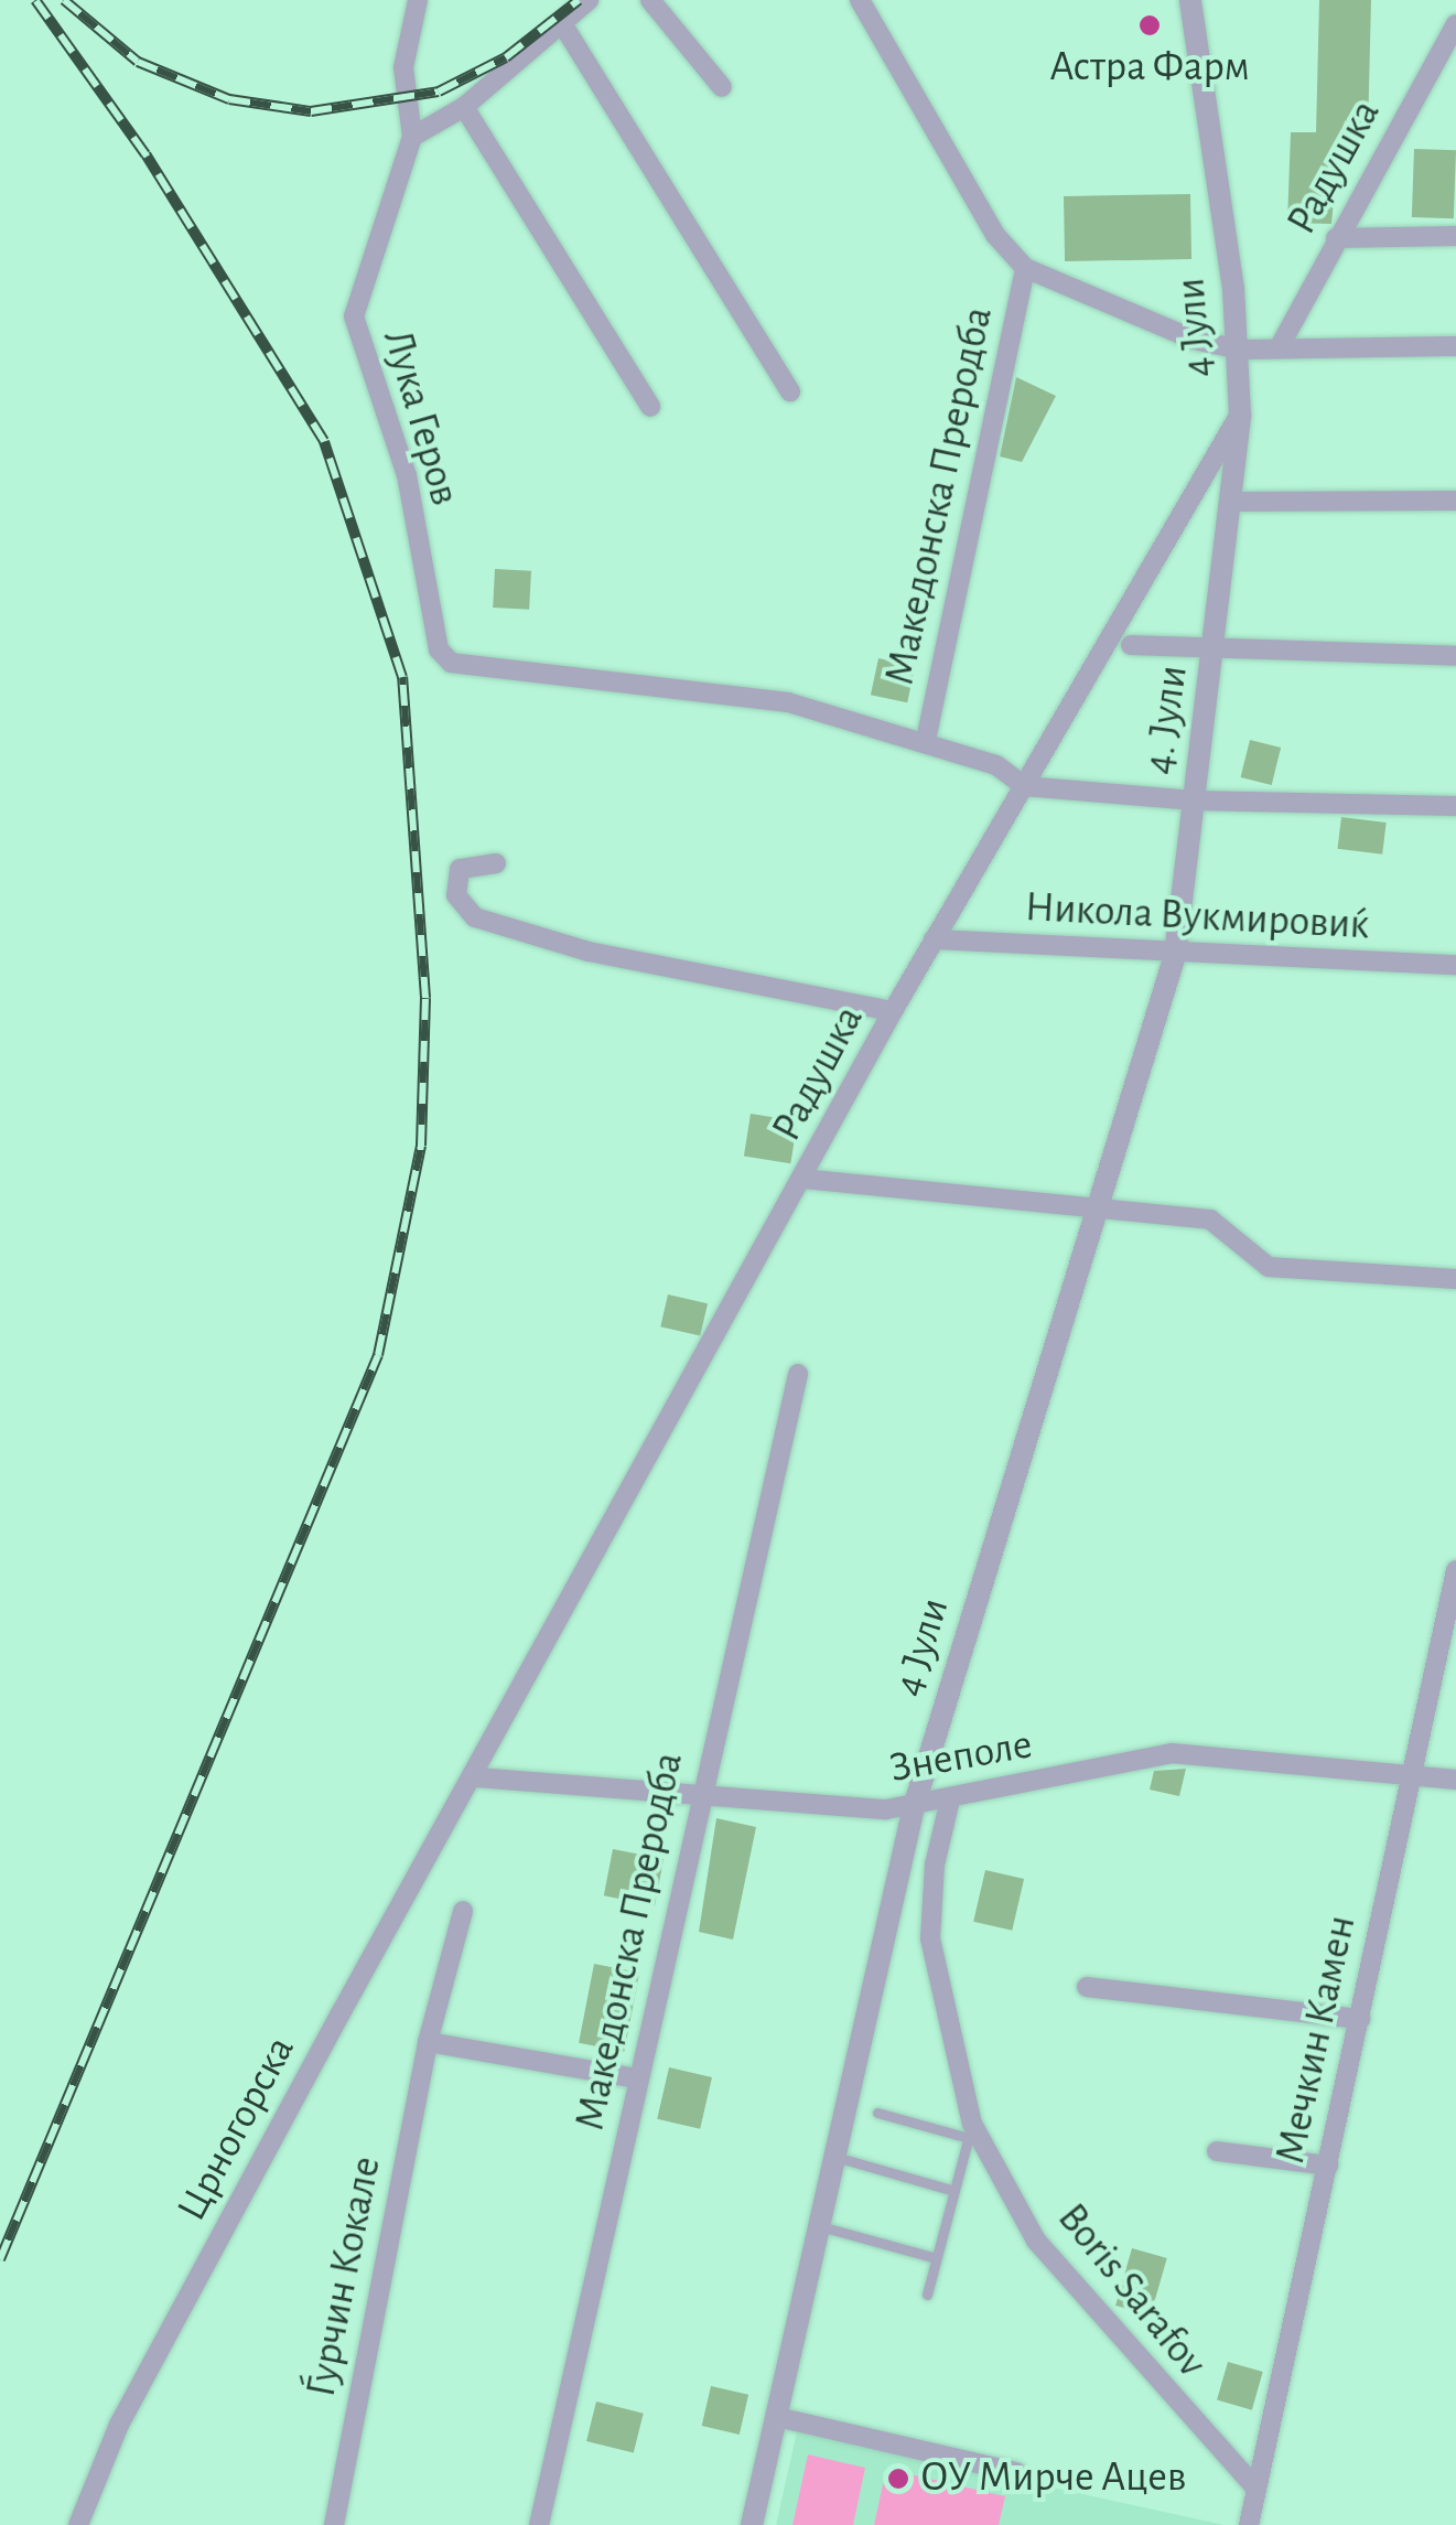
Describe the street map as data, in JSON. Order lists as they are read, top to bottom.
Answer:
{
  "streets": {
    "street": [
      "Радушка",
      "4 Јули",
      "Лука Геров",
      "Македонска Преродба",
      "4. Јули",
      "Никола Вукмировиќ",
      "Знеполе",
      "Мечкин Камен",
      "Црногорска",
      "Ѓурчин Кокале",
      "Boris Sarafov"
    ]
  },
  "crossings": [
    ["Радушка", "4 Јули"],
    ["Радушка", "Никола Вукмировиќ"],
    ["Радушка", "Знеполе"],
    ["Радушка", "Црногорска"],
    ["4 Јули", "4. Јули"],
    ["4 Јули", "Никола Вукмировиќ"],
    ["4 Јули", "Знеполе"],
    ["Лука Геров", "Македонска Преродба"],
    ["Македонска Преродба", "Знеполе"],
    ["Знеполе", "Мечкин Камен"],
    ["Знеполе", "Црногорска"],
    ["Знеполе", "Boris Sarafov"],
    ["Мечкин Камен", "Boris Sarafov"]
  ],
  "places": ["Астра Фарм", "ОУ Мирче Ацев"]
}
